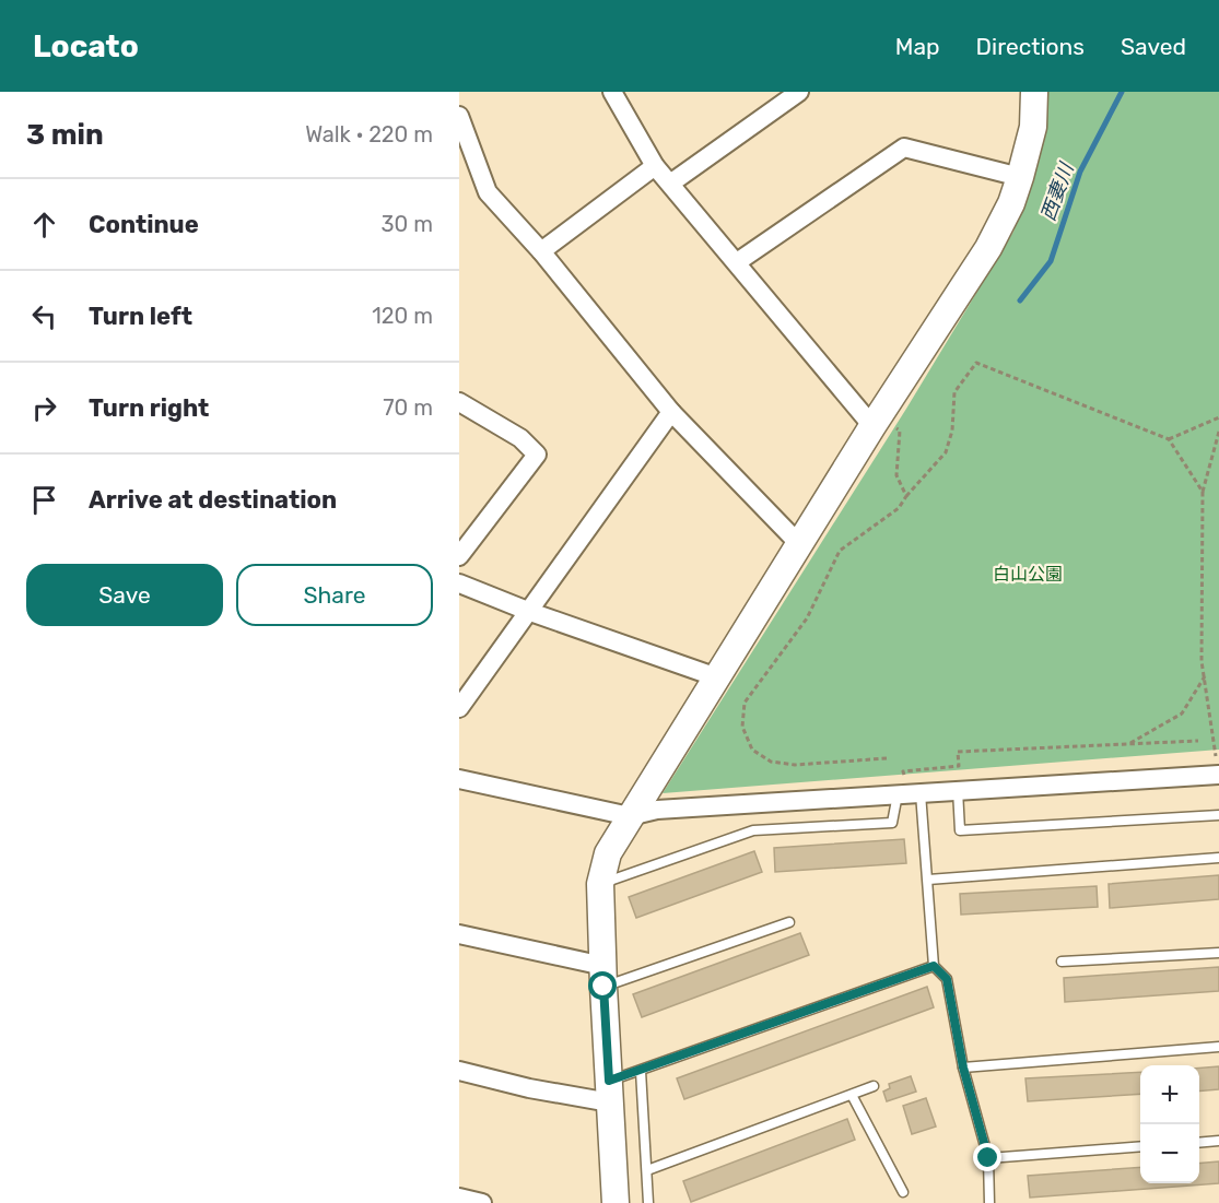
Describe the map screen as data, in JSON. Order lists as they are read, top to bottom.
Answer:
{
  "water": ["西妻川"],
  "parks": ["白山公園"],
  "page": {
    "header": "Locato",
    "nav": ["Map", "Directions", "Saved"],
    "heading": ["3 min", "Walk · 220 m"],
    "list": [
      ["Continue", "30 m"],
      ["Turn left", "120 m"],
      ["Turn right", "70 m"],
      "Arrive at destination"
    ],
    "buttons": ["Save", "Share"],
    "map_buttons": ["+", "−"]
  }
}
